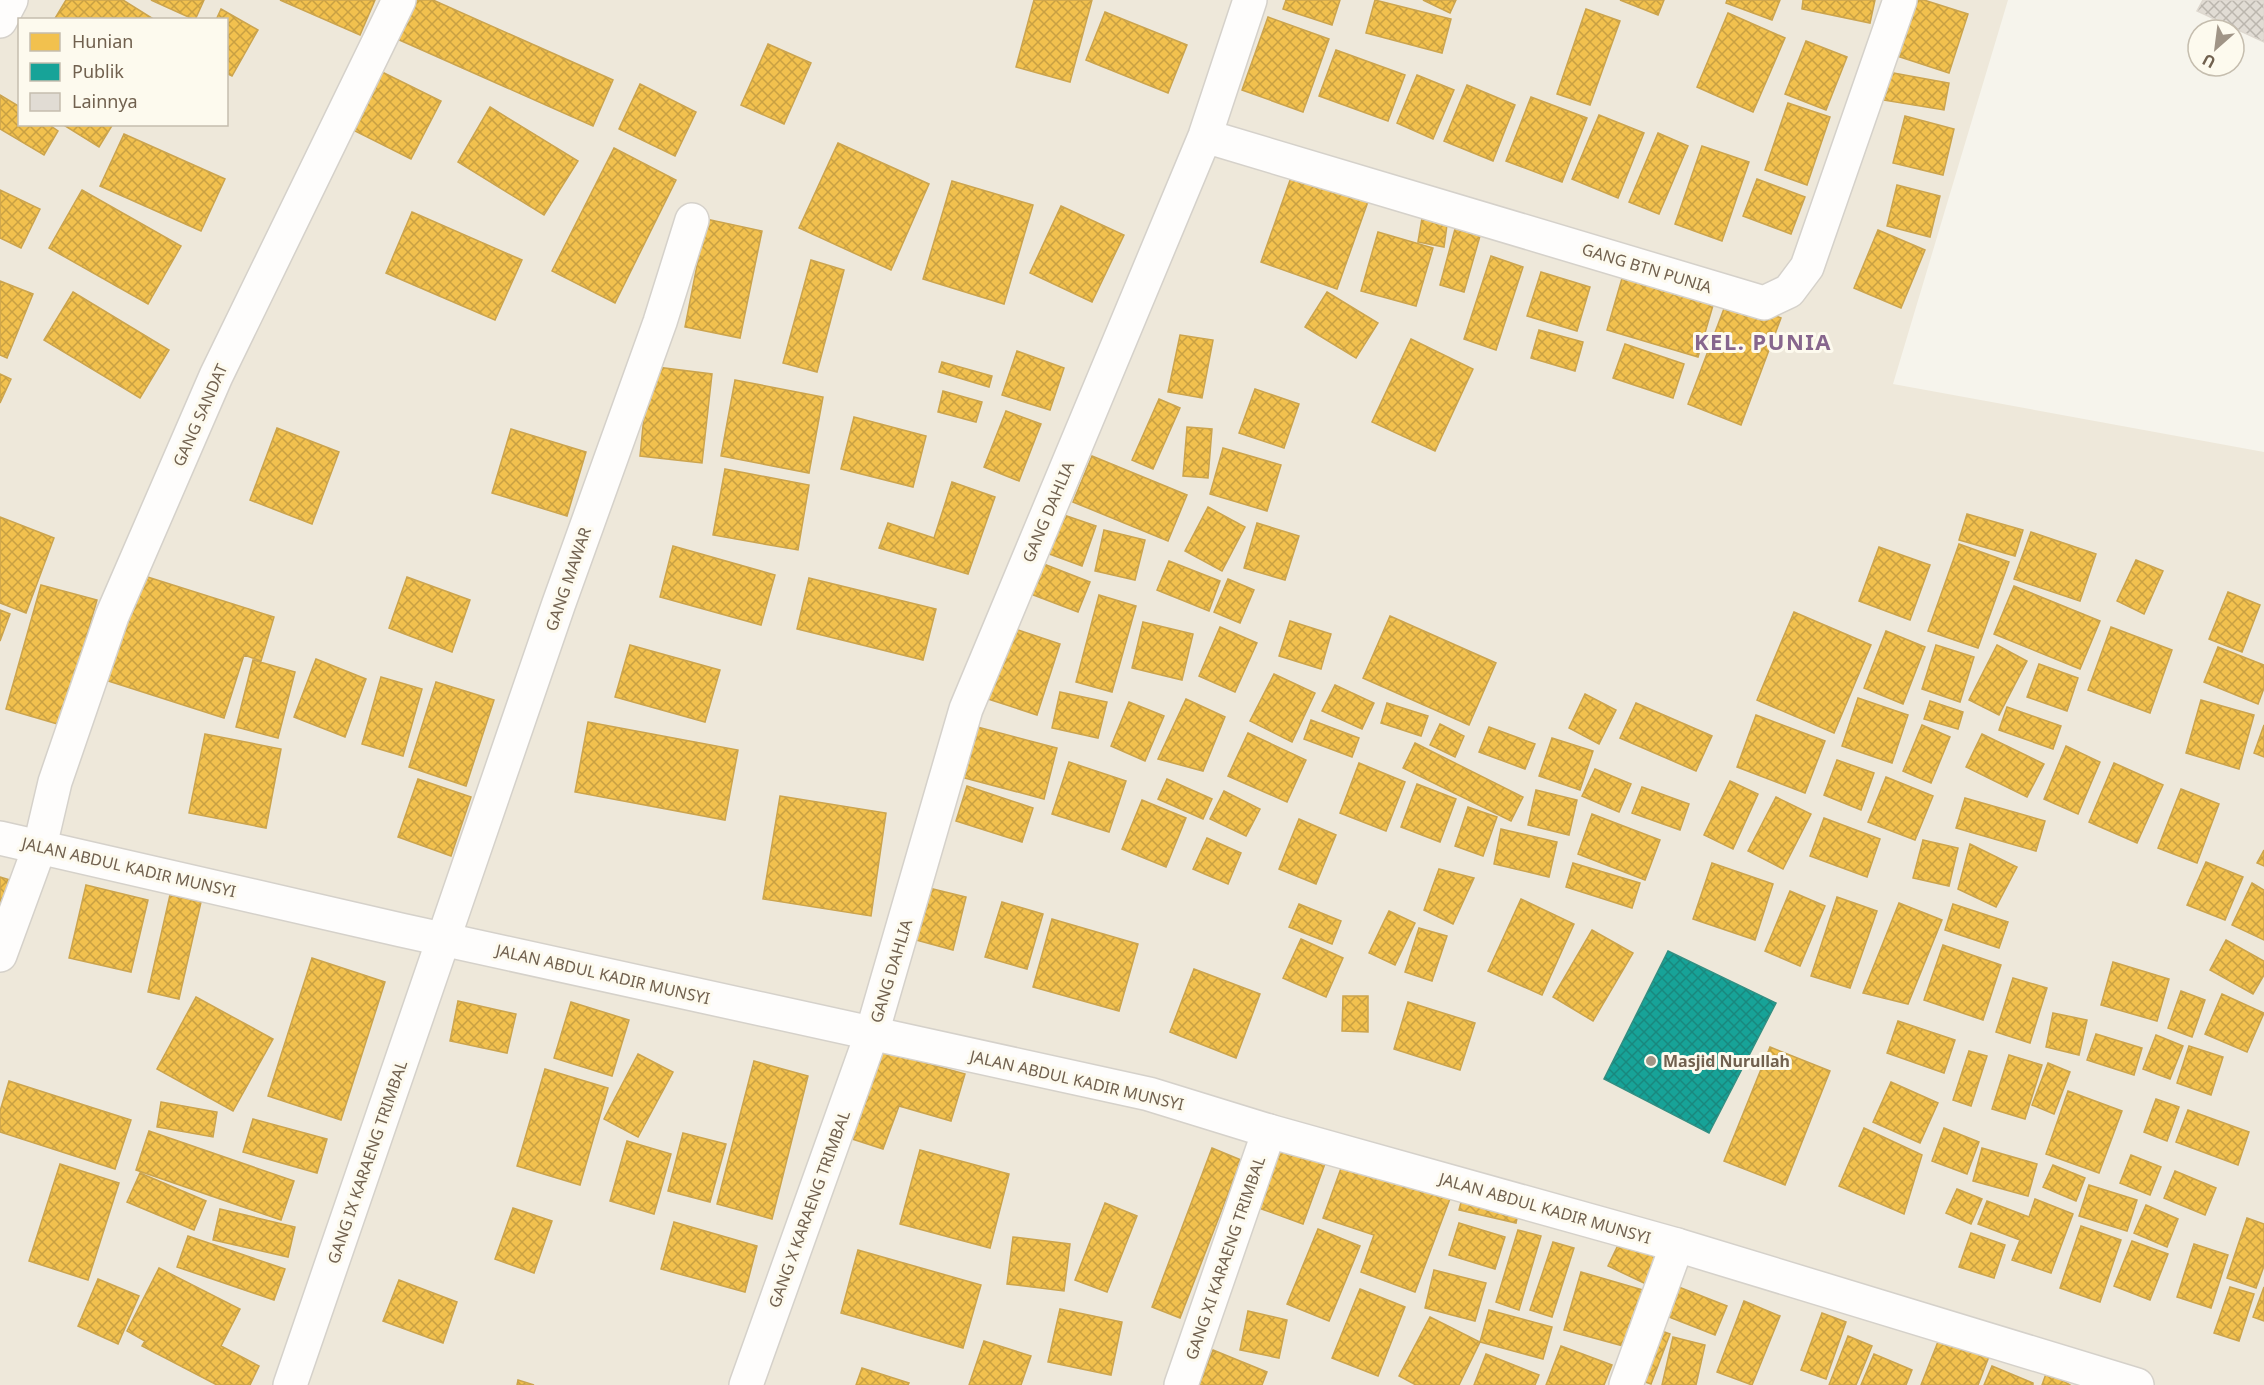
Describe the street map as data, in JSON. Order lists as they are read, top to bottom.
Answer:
{
  "streets": {
    "street": [
      "GANG BTN PUNIA",
      "GANG SANDAT",
      "GANG DAHLIA",
      "GANG MAWAR",
      "JALAN ABDUL KADIR MUNSYI",
      "GANG IX KARAENG TRIMBAL",
      "GANG X KARAENG TRIMBAL",
      "GANG XI KARAENG TRIMBAL"
    ]
  },
  "crossings": [
    ["GANG BTN PUNIA", "GANG DAHLIA"],
    ["GANG SANDAT", "JALAN ABDUL KADIR MUNSYI"],
    ["GANG DAHLIA", "JALAN ABDUL KADIR MUNSYI"],
    ["GANG DAHLIA", "GANG X KARAENG TRIMBAL"],
    ["GANG MAWAR", "JALAN ABDUL KADIR MUNSYI"],
    ["GANG MAWAR", "GANG IX KARAENG TRIMBAL"],
    ["JALAN ABDUL KADIR MUNSYI", "GANG IX KARAENG TRIMBAL"],
    ["JALAN ABDUL KADIR MUNSYI", "GANG X KARAENG TRIMBAL"],
    ["JALAN ABDUL KADIR MUNSYI", "GANG XI KARAENG TRIMBAL"]
  ],
  "districts": ["KEL. PUNIA"],
  "places": ["Masjid Nurullah"],
  "legend": ["Hunian", "Publik", "Lainnya"],
  "north": "bottom left"
}
